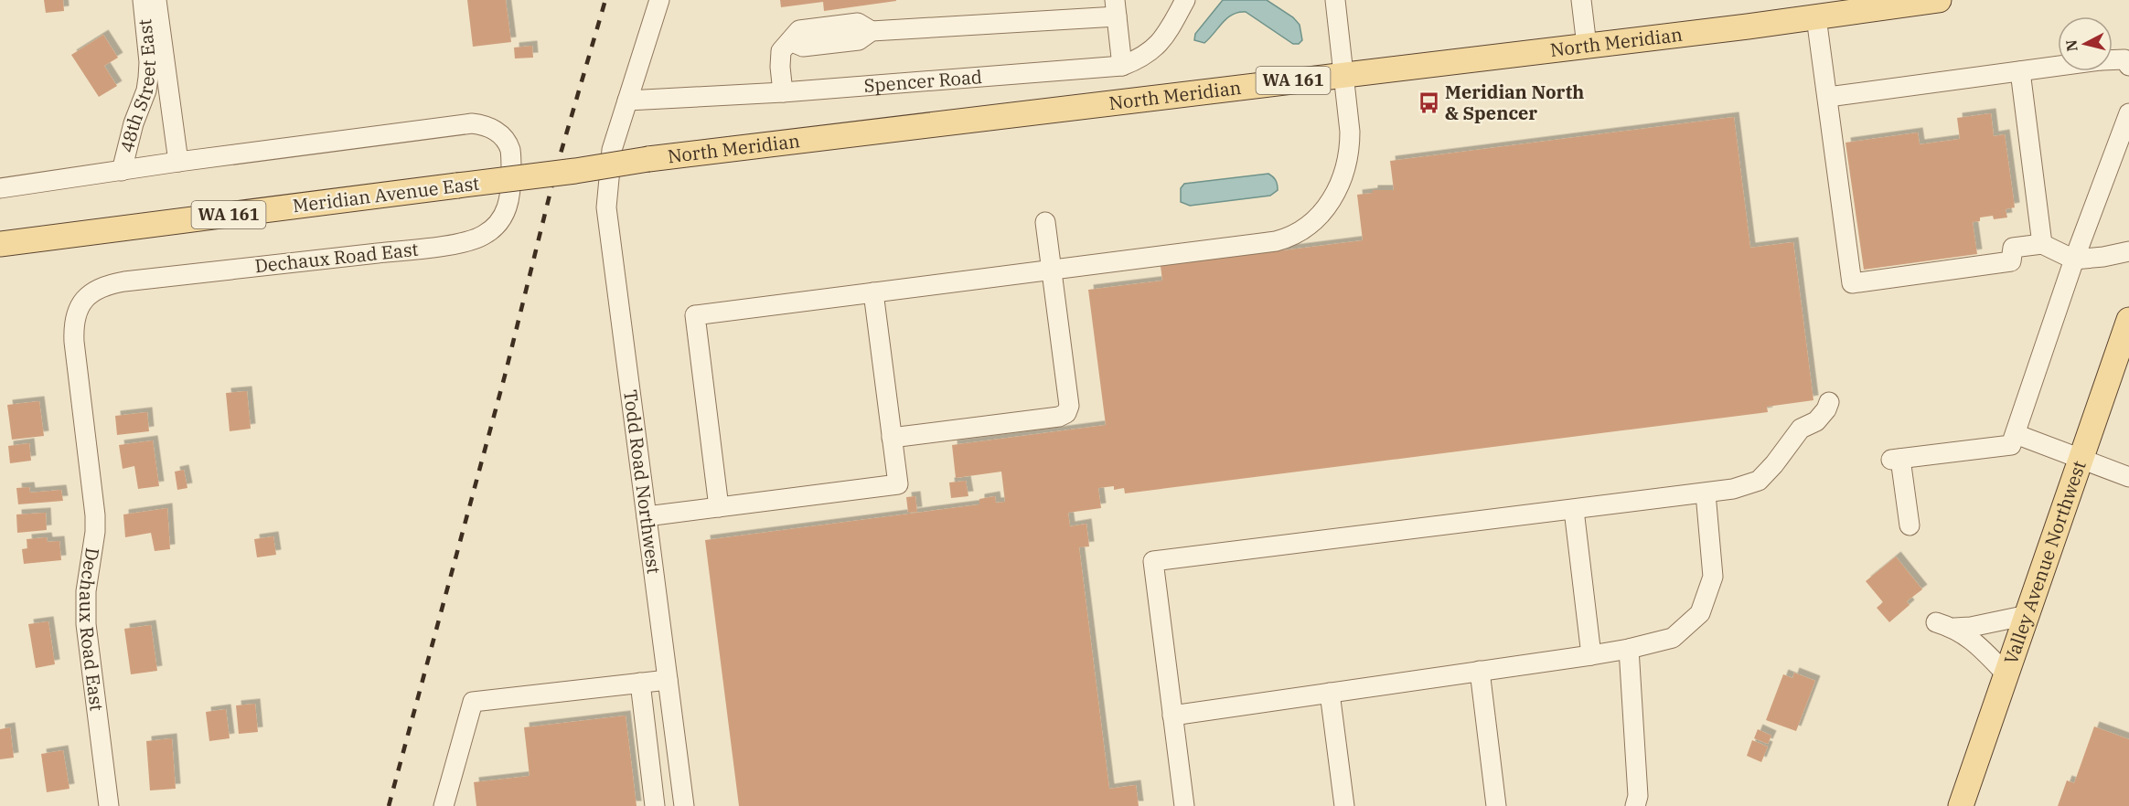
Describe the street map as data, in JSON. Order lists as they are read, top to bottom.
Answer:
{
  "streets": {
    "main road": [
      "North Meridian",
      "WA 161",
      "Meridian Avenue East",
      "Valley Avenue Northwest"
    ],
    "street": [
      "Spencer Road",
      "48th Street East",
      "Dechaux Road East",
      "Todd Road Northwest"
    ]
  },
  "crossings": [
    ["North Meridian", "Meridian Avenue East"],
    ["Spencer Road", "Todd Road Northwest"],
    ["48th Street East", "Dechaux Road East"]
  ],
  "places": {
    "bus stop": ["Meridian North & Spencer"]
  },
  "north": "left"
}
